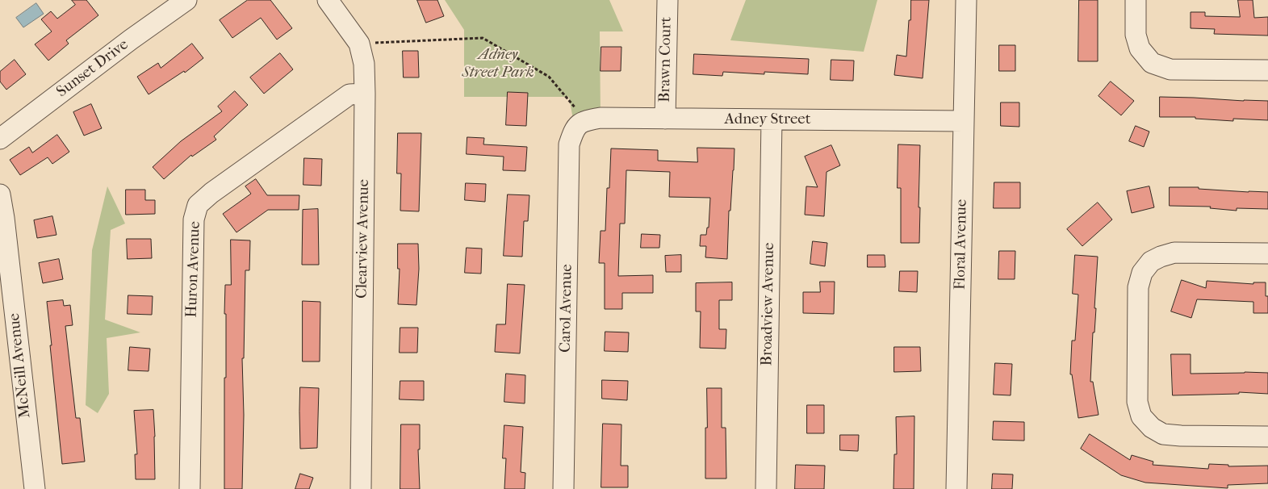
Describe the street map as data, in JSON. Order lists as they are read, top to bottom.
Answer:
{
  "streets": {
    "street": [
      "Brawn Court",
      "Sunset Drive",
      "Adney Street",
      "Clearview Avenue",
      "Floral Avenue",
      "Huron Avenue",
      "Broadview Avenue",
      "Carol Avenue",
      "McNeill Avenue"
    ]
  },
  "crossings": [
    ["Brawn Court", "Adney Street"],
    ["Adney Street", "Floral Avenue"],
    ["Adney Street", "Broadview Avenue"],
    ["Adney Street", "Carol Avenue"],
    ["Clearview Avenue", "Huron Avenue"]
  ],
  "parks": ["Adney Street Park"]
}
